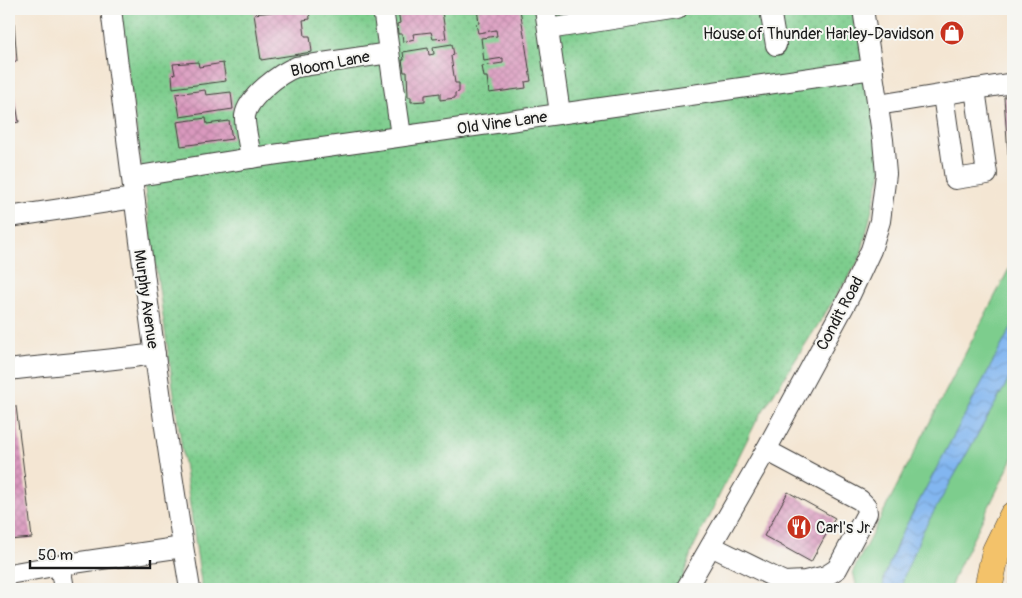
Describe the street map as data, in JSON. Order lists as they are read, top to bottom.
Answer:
{
  "streets": {
    "street": [
      "Bloom Lane",
      "Old Vine Lane",
      "Murphy Avenue",
      "Condit Road"
    ]
  },
  "crossings": [
    ["Bloom Lane", "Old Vine Lane"],
    ["Old Vine Lane", "Murphy Avenue"],
    ["Old Vine Lane", "Condit Road"]
  ],
  "places": {
    "shop": ["House of Thunder Harley-Davidson"],
    "restaurant": ["Carl's Jr."]
  },
  "scale_bar": "50 m"
}
